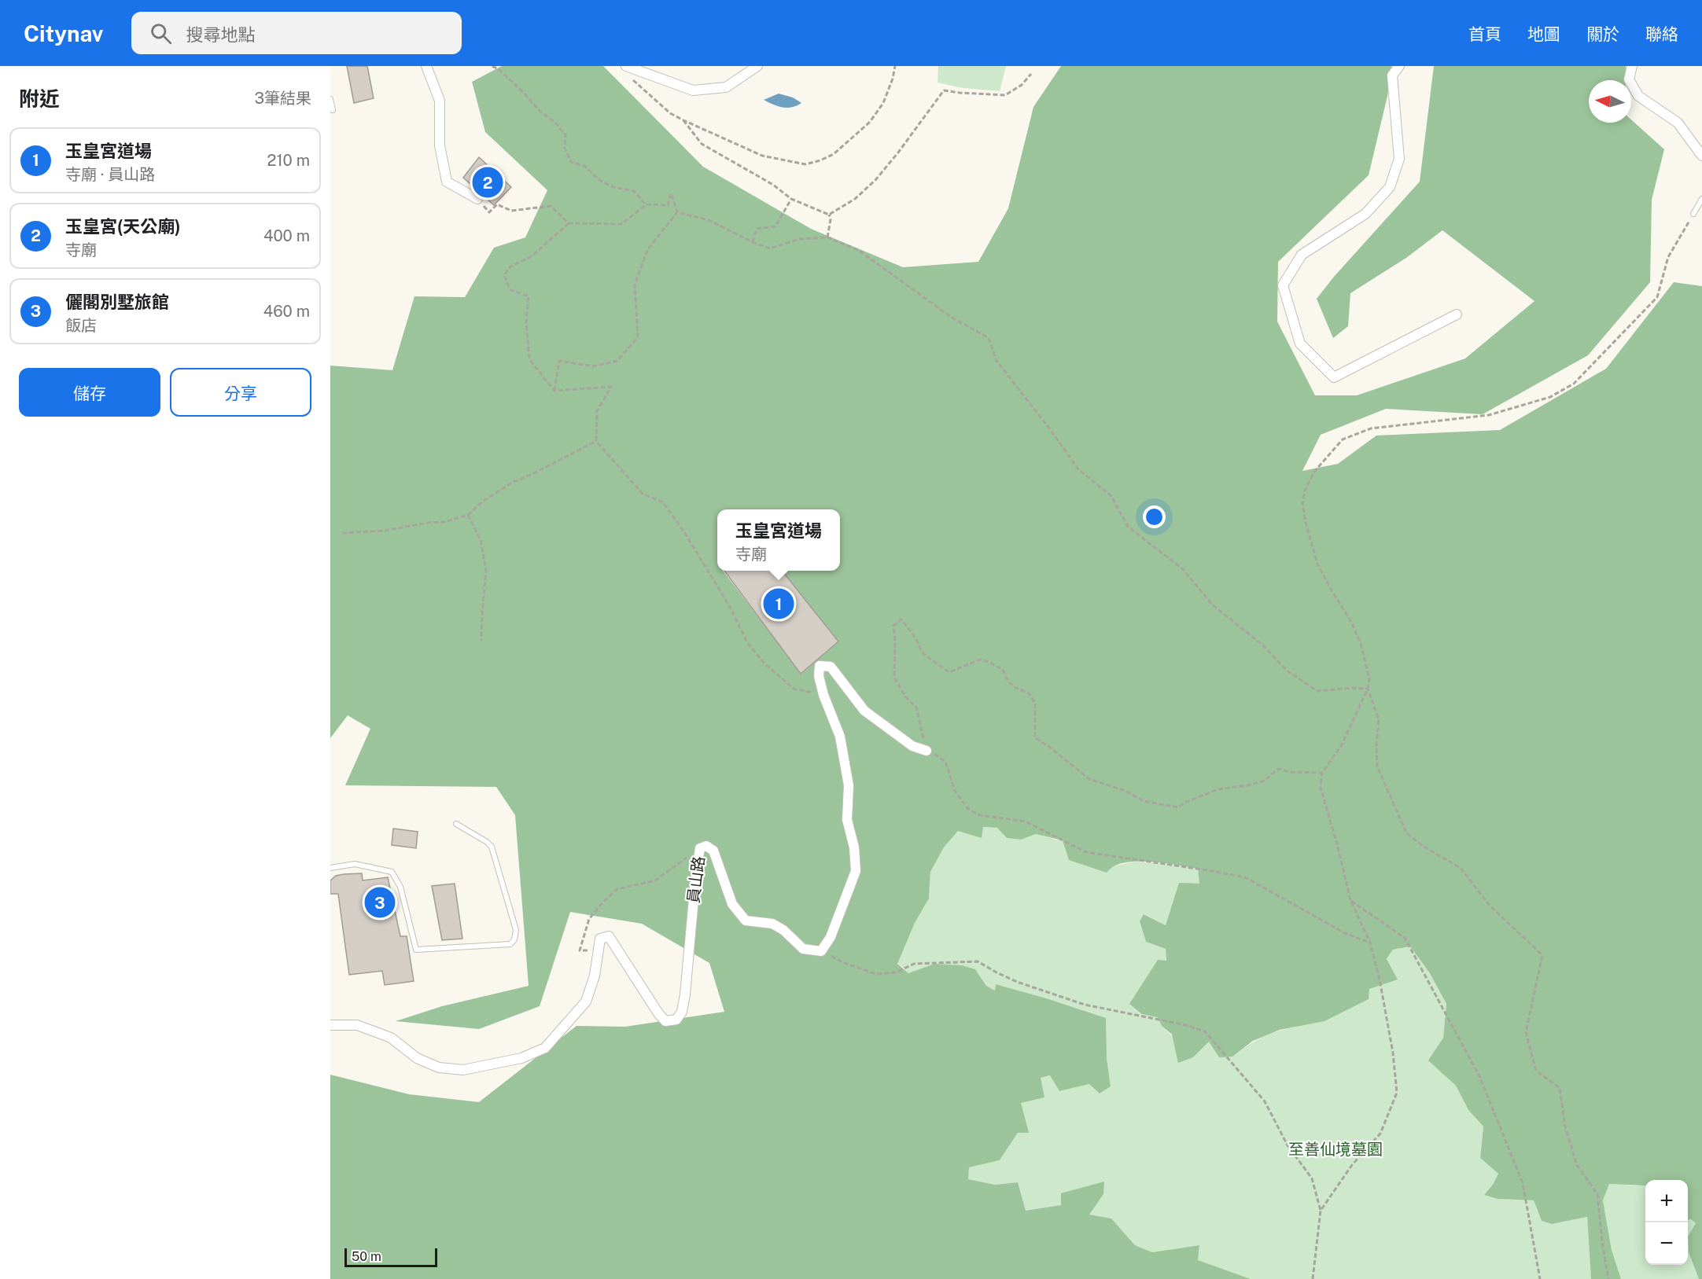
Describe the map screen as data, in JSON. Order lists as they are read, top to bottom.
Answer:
{
  "streets": {
    "street": ["員山路"]
  },
  "parks": ["至善仙境墓園"],
  "scale_bar": "50 m",
  "north": "left",
  "page": {
    "header": "Citynav",
    "search": "搜尋地點",
    "nav": [
      "首頁",
      "地圖",
      "關於",
      "聯絡"
    ],
    "heading": ["附近", "3筆結果"],
    "list": [
      {
        "mark": "1",
        "name": "玉皇宮道場",
        "note": "寺廟 · 員山路",
        "value": "210 m"
      },
      {
        "mark": "2",
        "name": "玉皇宮(天公廟)",
        "note": "寺廟",
        "value": "400 m"
      },
      {
        "mark": "3",
        "name": "儷閣別墅旅館",
        "note": "飯店",
        "value": "460 m"
      }
    ],
    "pins": ["2", "1", "3"],
    "buttons": ["儲存", "分享"],
    "popup": ["玉皇宮道場", "寺廟"],
    "map_buttons": ["+", "−"],
    "scale": "50 m"
  }
}
